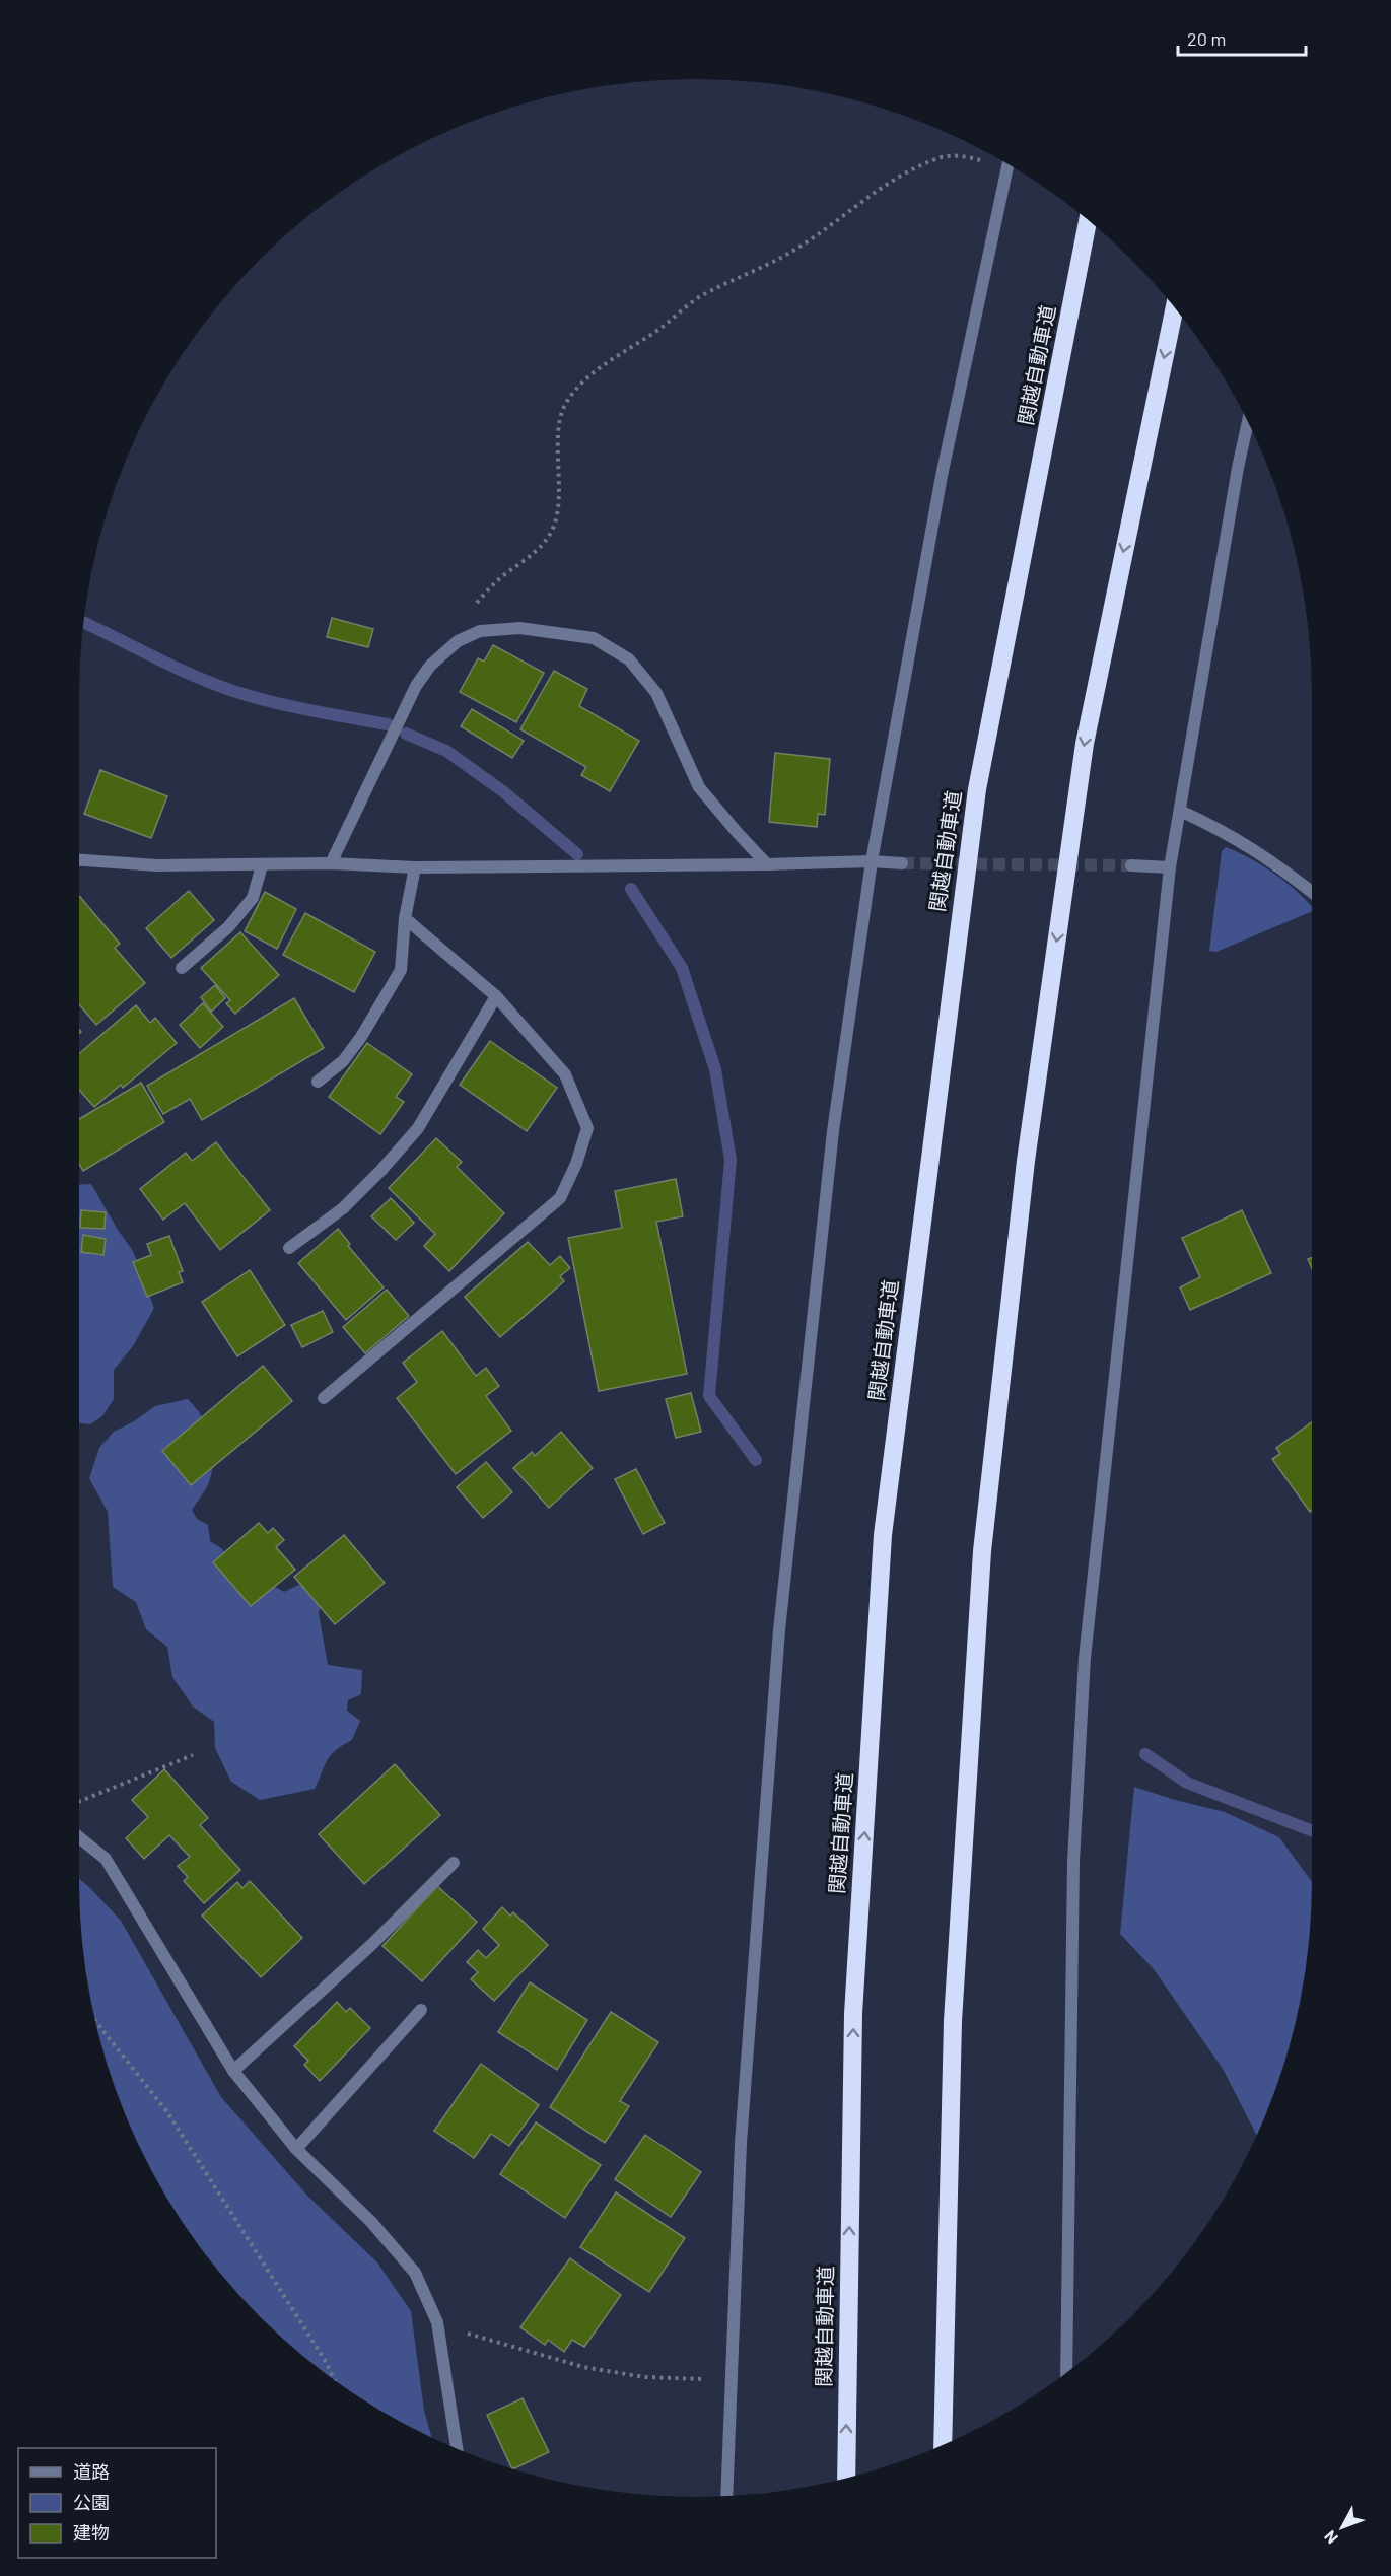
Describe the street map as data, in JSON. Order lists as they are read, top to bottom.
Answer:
{
  "streets": {
    "highway": ["関越自動車道"]
  },
  "legend": ["道路", "公園", "建物"],
  "scale_bar": "20 m",
  "north": "bottom left"
}
